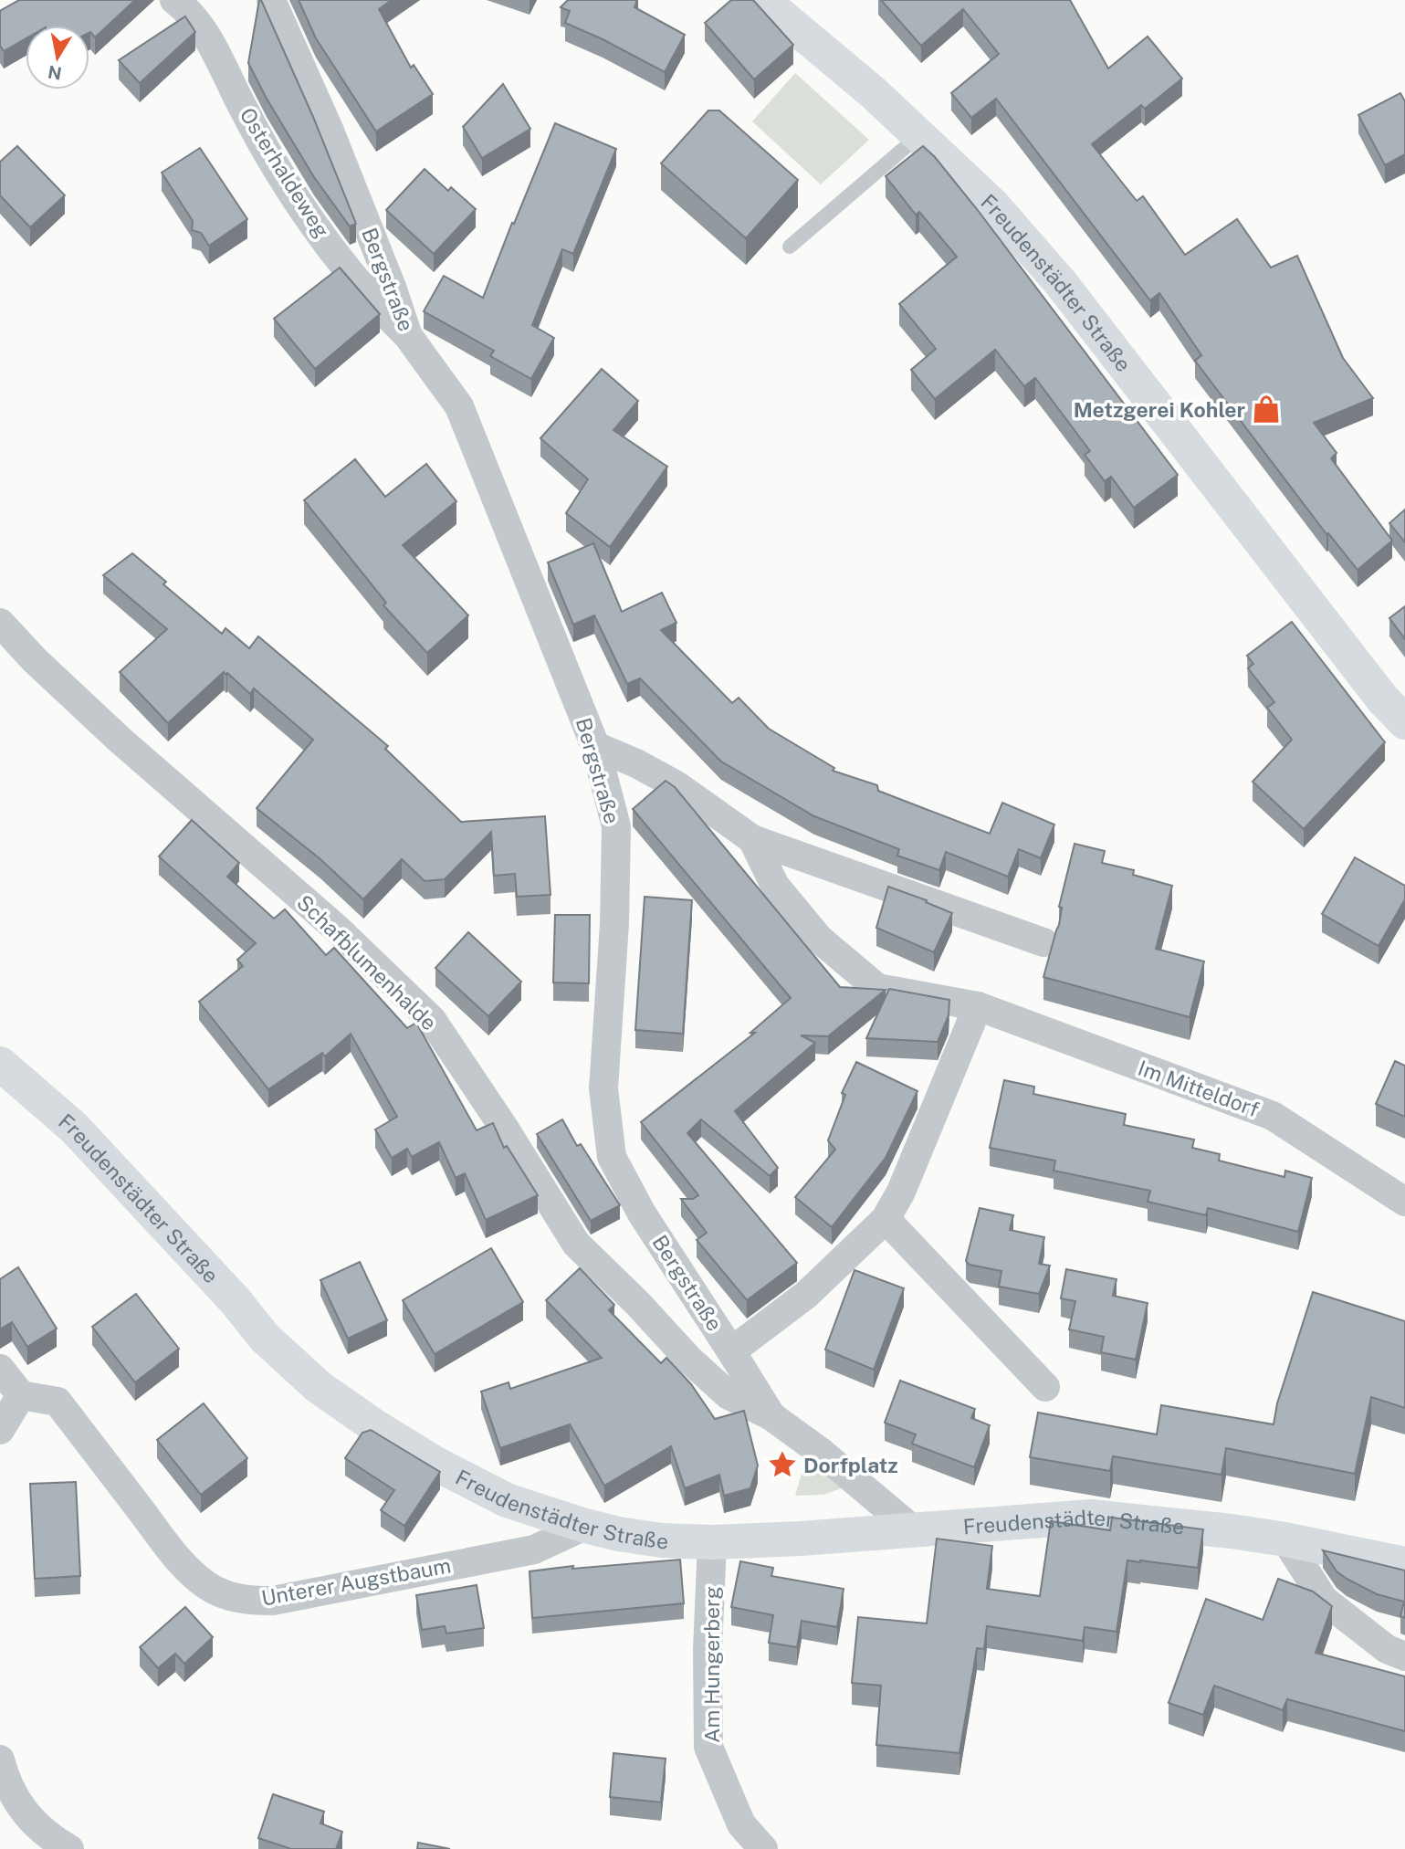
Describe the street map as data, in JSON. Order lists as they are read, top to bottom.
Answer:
{
  "streets": {
    "street": [
      "Osterhaldeweg",
      "Bergstraße",
      "Freudenstädter Straße",
      "Schafblumenhalde",
      "Im Mitteldorf",
      "Unterer Augstbaum",
      "Am Hungerberg"
    ]
  },
  "crossings": [
    ["Osterhaldeweg", "Bergstraße"],
    ["Bergstraße", "Freudenstädter Straße"],
    ["Bergstraße", "Schafblumenhalde"],
    ["Bergstraße", "Im Mitteldorf"],
    ["Freudenstädter Straße", "Unterer Augstbaum"],
    ["Freudenstädter Straße", "Am Hungerberg"]
  ],
  "places": {
    "shop": ["Metzgerei Kohler"],
    "place": ["Dorfplatz"]
  },
  "north": "bottom"
}
